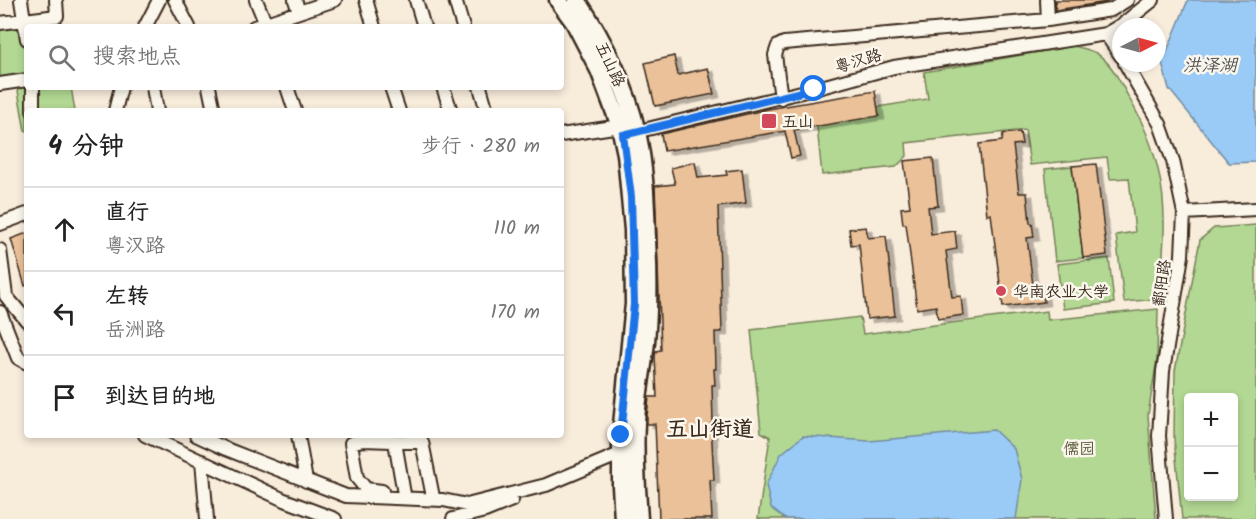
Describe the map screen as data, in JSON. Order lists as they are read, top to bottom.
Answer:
{
  "streets": {
    "main road": ["五山路"],
    "street": ["粤汉路", "鄱阳路"]
  },
  "crossings": [
    ["粤汉路", "五山路"]
  ],
  "districts": ["五山街道"],
  "water": ["洪泽湖"],
  "parks": ["儒园"],
  "places": {
    "transit": ["五山"],
    "other": ["华南农业大学"]
  },
  "north": "right",
  "page": {
    "search": "搜索地点",
    "heading": ["4 分钟", "步行 · 280 m"],
    "list": [
      ["直行", "粤汉路", "110 m"],
      ["左转", "岳洲路", "170 m"],
      "到达目的地"
    ],
    "map_buttons": ["+", "−"]
  }
}
